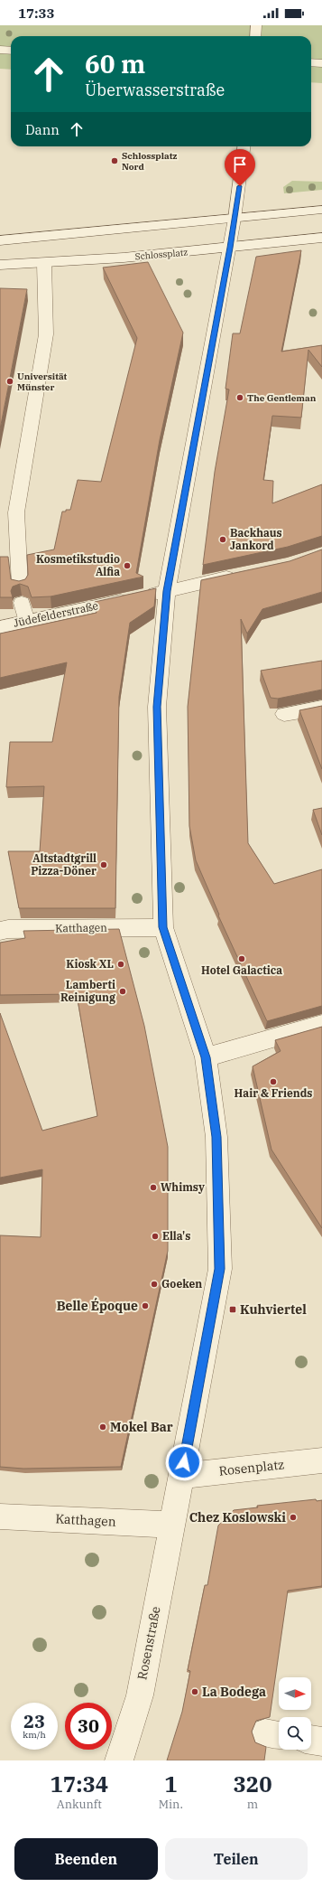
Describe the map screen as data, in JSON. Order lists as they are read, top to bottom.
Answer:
{
  "streets": {
    "street": [
      "Schlossplatz",
      "Jüdefelderstraße",
      "Katthagen",
      "Rosenplatz",
      "Rosenstraße"
    ]
  },
  "crossings": [
    ["Katthagen", "Rosenstraße"]
  ],
  "places": {
    "other": [
      "Schlossplatz Nord",
      "Universität Münster",
      "The Gentleman",
      "Backhaus Jankord",
      "Kosmetikstudio Alfia",
      "Altstadtgrill Pizza-Döner",
      "Hotel Galactica",
      "Kiosk XL",
      "Lamberti Reinigung",
      "Hair & Friends",
      "Whimsy",
      "Ella's",
      "Goeken",
      "Belle Époque",
      "Mokel Bar",
      "Chez Koslowski",
      "La Bodega"
    ],
    "transit": ["Kuhviertel"]
  },
  "north": "right",
  "page": {
    "status": "17:33",
    "turn": ["60 m", "Überwasserstraße"],
    "then": "Dann",
    "speed": "23 km/h",
    "limit": "30",
    "eta": [
      "17:34",
      "Ankunft",
      "1",
      "Min.",
      "320",
      "m"
    ],
    "buttons": ["Beenden", "Teilen"]
  }
}
